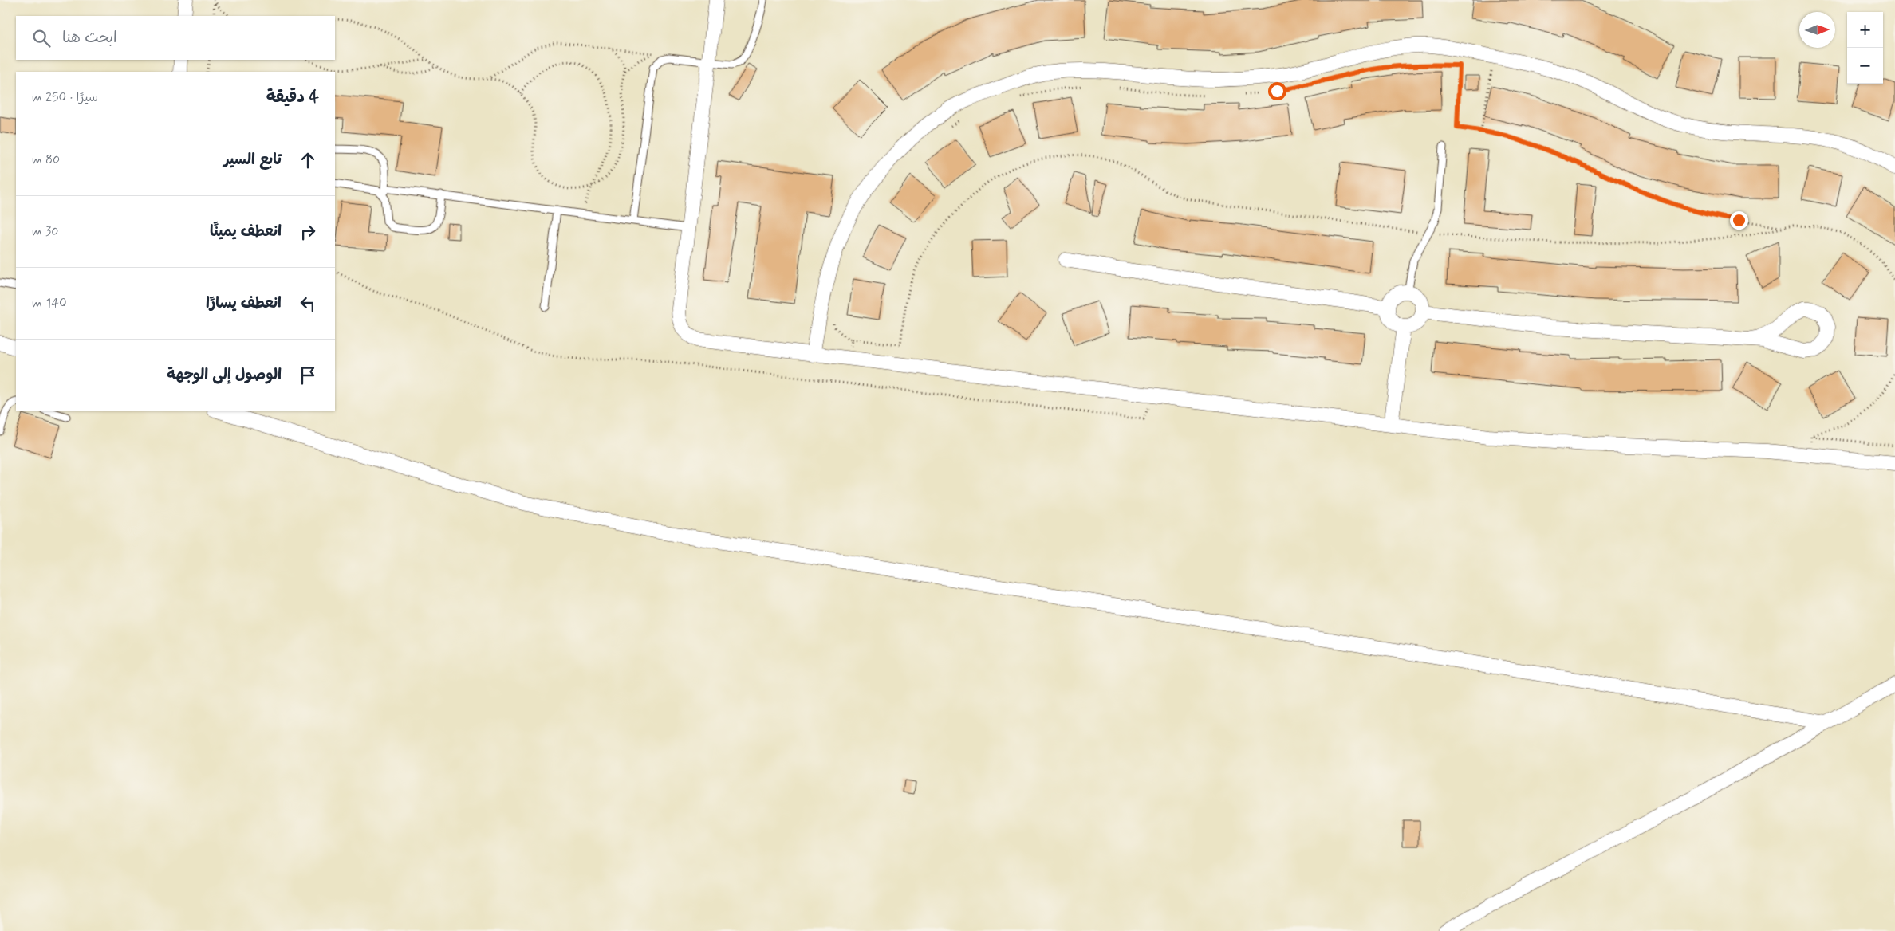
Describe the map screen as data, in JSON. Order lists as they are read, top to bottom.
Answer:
{
  "north": "right",
  "page": {
    "map_buttons": ["+", "−"],
    "search": "ابحث هنا",
    "heading": ["4 دقيقة", "سيرًا · 250 m"],
    "list": [
      ["تابع السير", "80 m"],
      ["انعطف يمينًا", "30 m"],
      ["انعطف يسارًا", "140 m"],
      "الوصول إلى الوجهة"
    ]
  }
}
